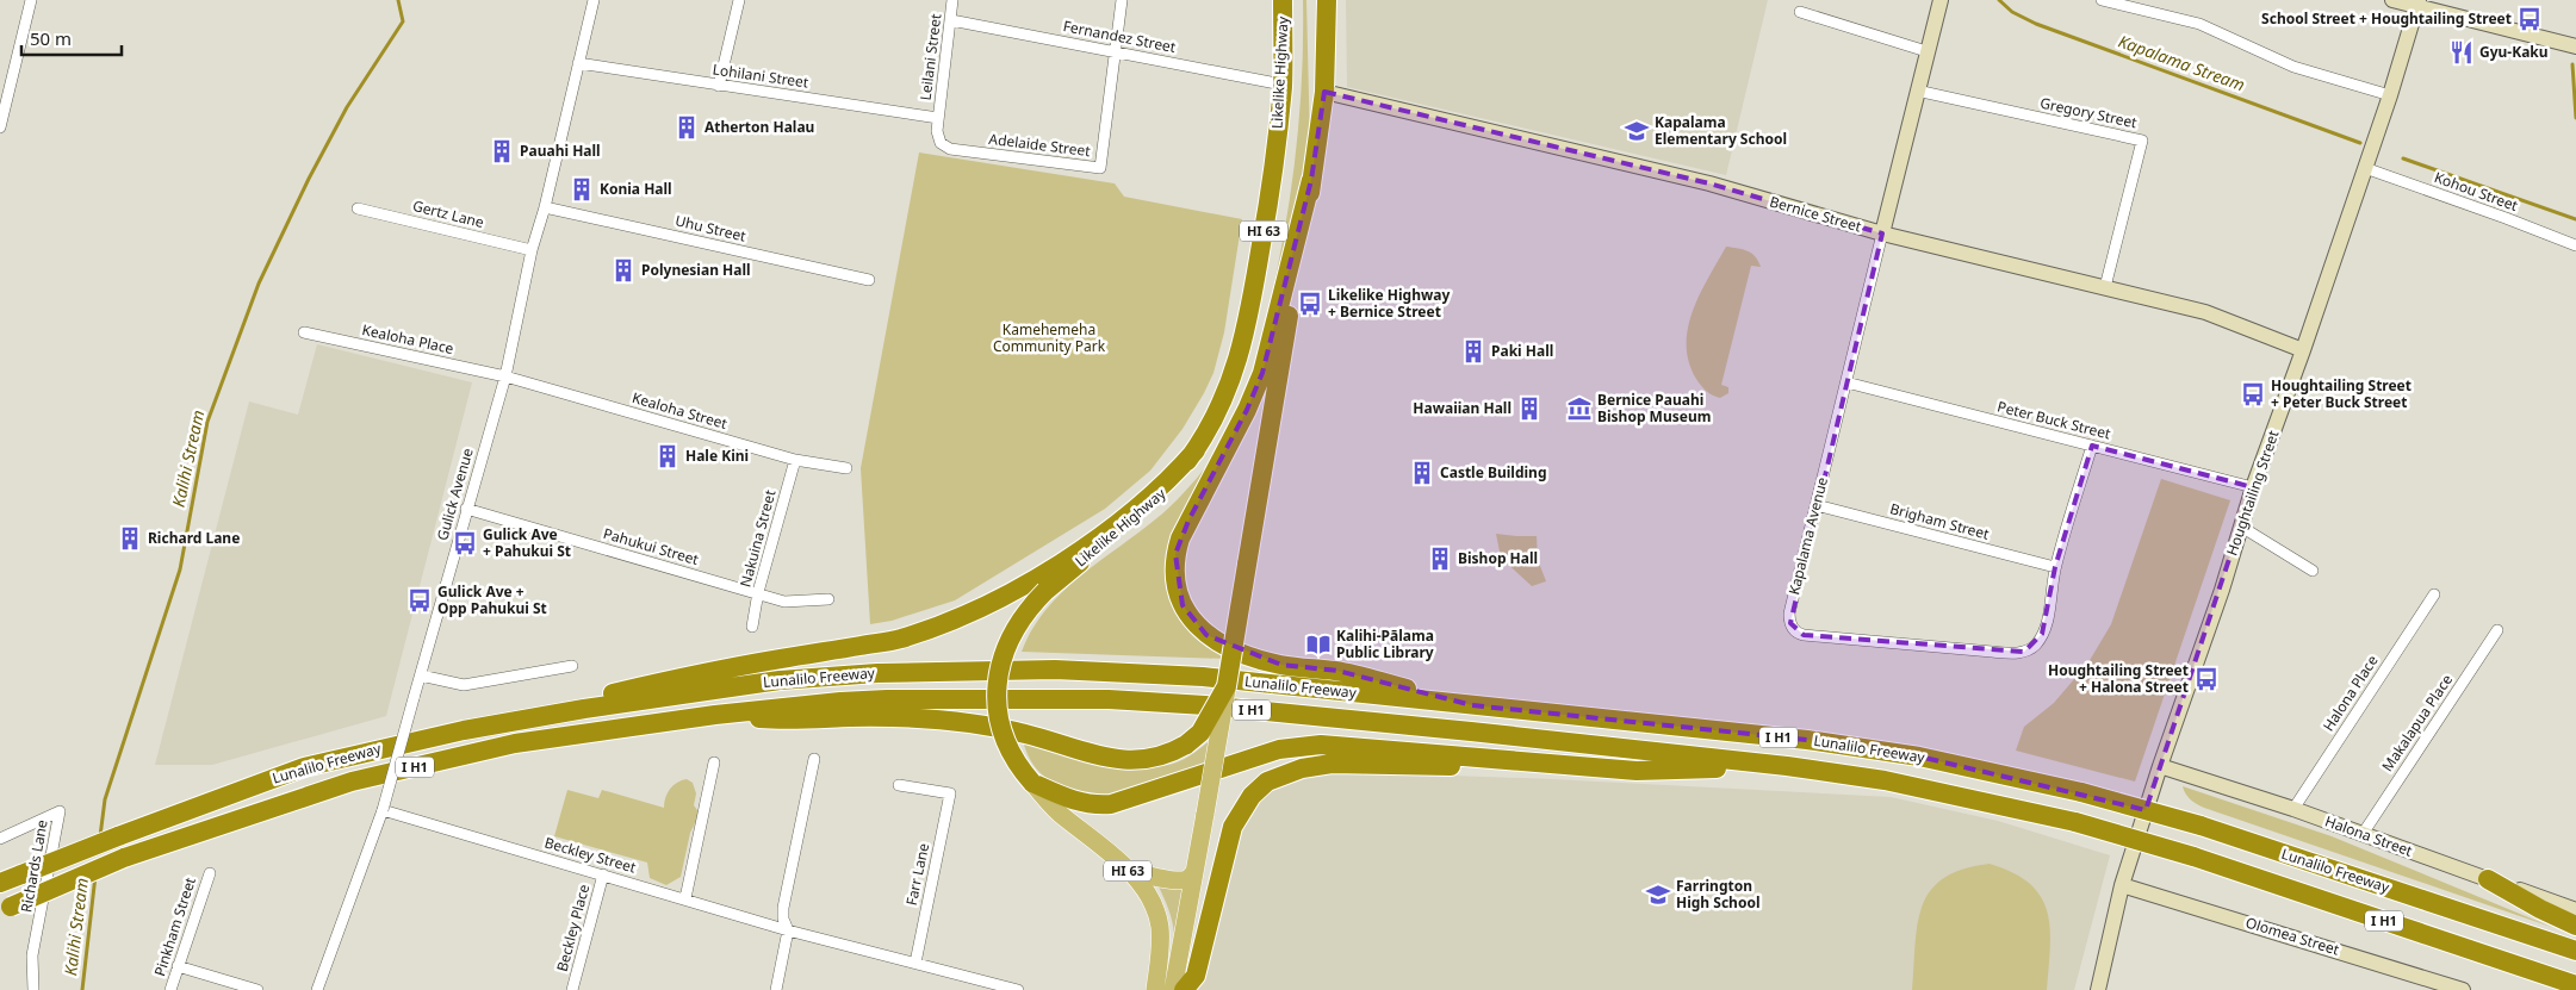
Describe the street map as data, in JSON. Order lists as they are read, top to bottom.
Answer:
{
  "streets": {
    "highway": [
      "Likelike Highway",
      "HI 63",
      "Lunalilo Freeway",
      "I H1"
    ],
    "main road": [
      "Bernice Street",
      "Houghtailing Street",
      "Kapalama Avenue",
      "Halona Street",
      "Olomea Street"
    ],
    "street": [
      "Fernandez Street",
      "Leilani Street",
      "Lohilani Street",
      "Gregory Street",
      "Adelaide Street",
      "Kohou Street",
      "Gertz Lane",
      "Uhu Street",
      "Kealoha Place",
      "Kealoha Street",
      "Peter Buck Street",
      "Gulick Avenue",
      "Brigham Street",
      "Nakuina Street",
      "Pahukui Street",
      "Halona Place",
      "Makalapua Place",
      "Beckley Street",
      "Richards Lane",
      "Farr Lane",
      "Pinkham Street",
      "Beckley Place"
    ]
  },
  "crossings": [
    ["Fernandez Street", "Leilani Street"],
    ["Fernandez Street", "Likelike Highway"],
    ["Fernandez Street", "Adelaide Street"],
    ["Leilani Street", "Lohilani Street"],
    ["Leilani Street", "Adelaide Street"],
    ["Lohilani Street", "Adelaide Street"],
    ["Lohilani Street", "Gulick Avenue"],
    ["Gregory Street", "Bernice Street"],
    ["Gregory Street", "Kapalama Avenue"],
    ["Kohou Street", "Houghtailing Street"],
    ["Gertz Lane", "Gulick Avenue"],
    ["Bernice Street", "HI 63"],
    ["Bernice Street", "Houghtailing Street"],
    ["Bernice Street", "Kapalama Avenue"],
    ["Uhu Street", "Gulick Avenue"],
    ["Kealoha Place", "Kealoha Street"],
    ["Kealoha Place", "Gulick Avenue"],
    ["Kealoha Street", "Gulick Avenue"],
    ["Kealoha Street", "Nakuina Street"],
    ["Peter Buck Street", "Houghtailing Street"],
    ["Peter Buck Street", "Kapalama Avenue"],
    ["Houghtailing Street", "Halona Street"],
    ["Houghtailing Street", "Olomea Street"],
    ["Gulick Avenue", "Pahukui Street"],
    ["Gulick Avenue", "Beckley Street"],
    ["Brigham Street", "Kapalama Avenue"],
    ["Nakuina Street", "Pahukui Street"],
    ["Halona Place", "Halona Street"],
    ["Makalapua Place", "Halona Street"],
    ["Beckley Street", "Farr Lane"],
    ["Beckley Street", "Beckley Place"]
  ],
  "water": ["Kapalama Stream", "Kalihi Stream"],
  "parks": ["Kamehemeha Community Park"],
  "places": {
    "bus stop": [
      "School Street + Houghtailing Street",
      "Likelike Highway + Bernice Street",
      "Houghtailing Street + Peter Buck Street",
      "Gulick Ave + Pahukui St",
      "Gulick Ave + Opp Pahukui St",
      "Houghtailing Street + Halona Street"
    ],
    "restaurant": ["Gyu-Kaku"],
    "building": [
      "Atherton Halau",
      "Pauahi Hall",
      "Konia Hall",
      "Polynesian Hall",
      "Paki Hall",
      "Hawaiian Hall",
      "Hale Kini",
      "Castle Building",
      "Richard Lane",
      "Bishop Hall"
    ],
    "school or university": ["Kapalama Elementary School", "Farrington High School"],
    "museum": ["Bernice Pauahi Bishop Museum"],
    "library": ["Kalihi-Pālama Public Library"]
  },
  "scale_bar": "50 m"
}
